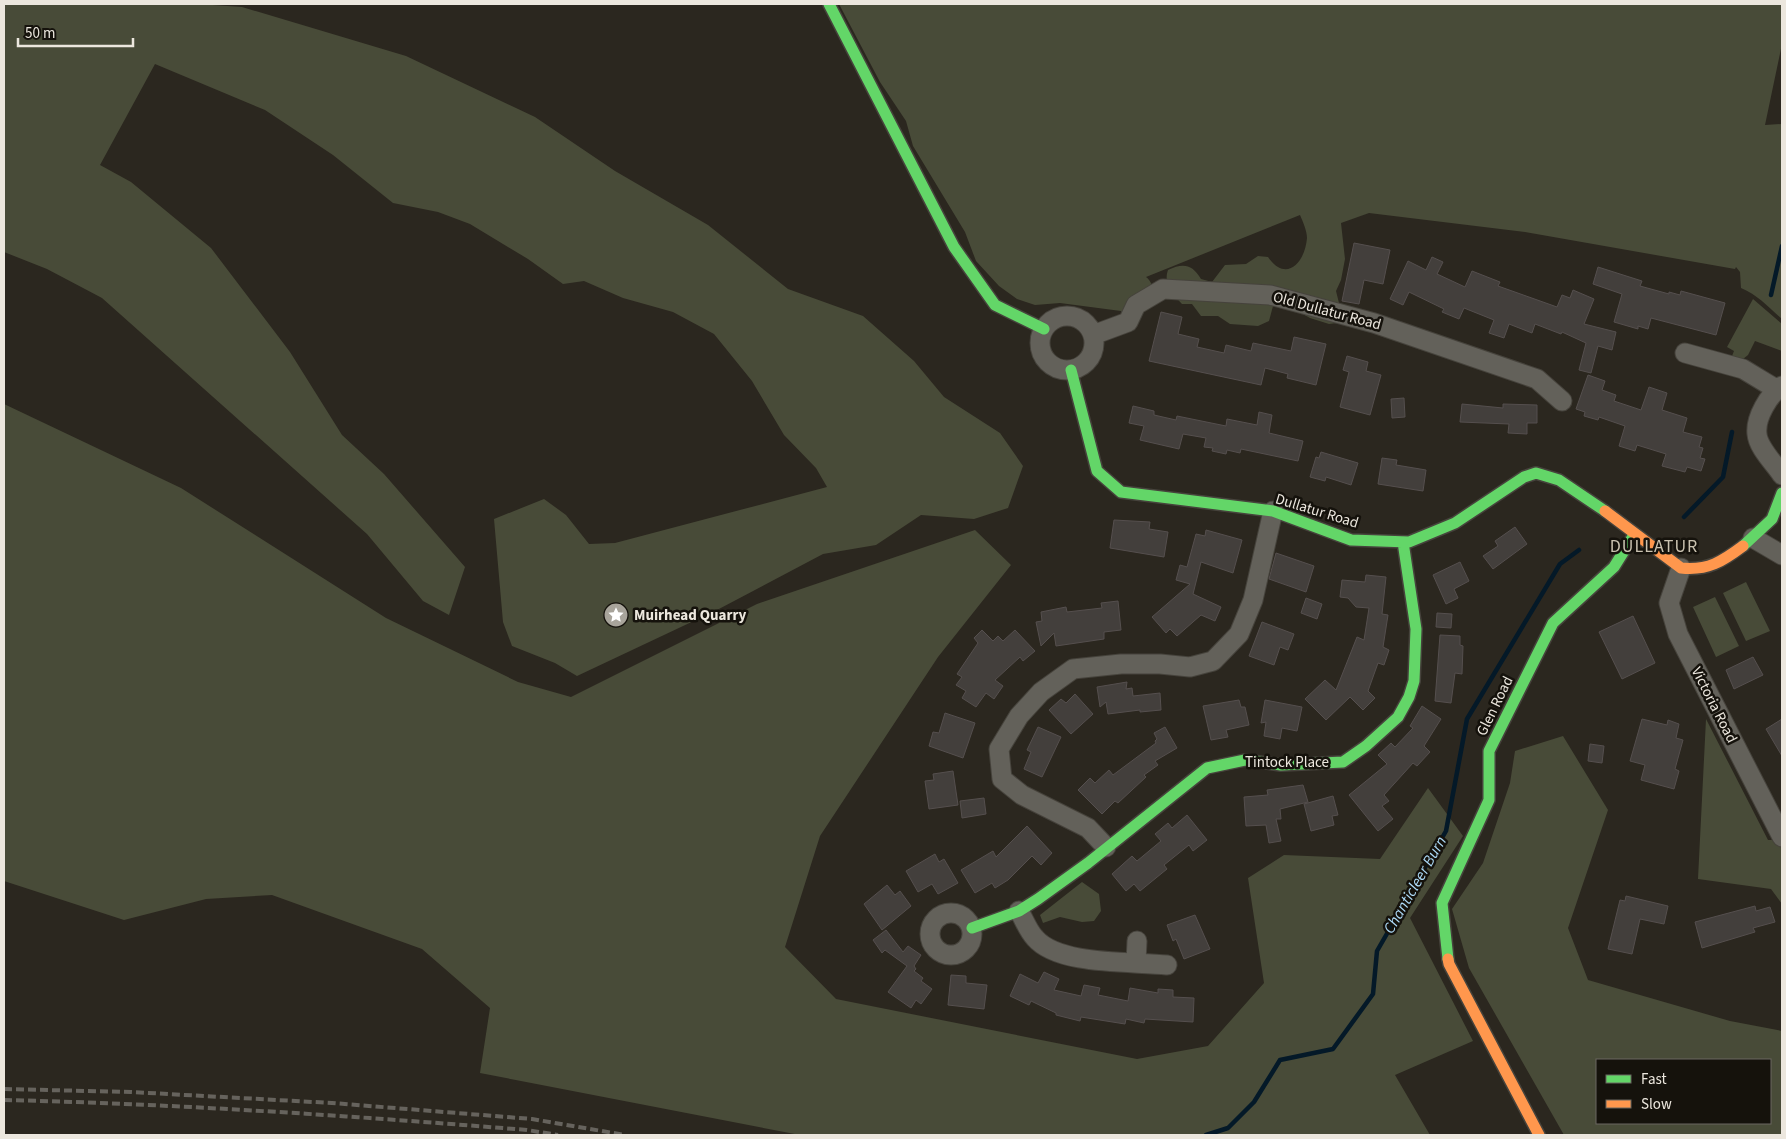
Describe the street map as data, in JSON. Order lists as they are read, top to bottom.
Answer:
{
  "streets": {
    "street": [
      "Old Dullatur Road",
      "Dullatur Road",
      "Victoria Road",
      "Glen Road",
      "Tintock Place"
    ]
  },
  "crossings": [
    ["Old Dullatur Road", "Dullatur Road"],
    ["Dullatur Road", "Glen Road"],
    ["Dullatur Road", "Tintock Place"]
  ],
  "districts": ["DULLATUR"],
  "water": ["Chanticleer Burn"],
  "places": {
    "place": ["Muirhead Quarry"]
  },
  "legend": ["Fast", "Slow"],
  "scale_bar": "50 m"
}
